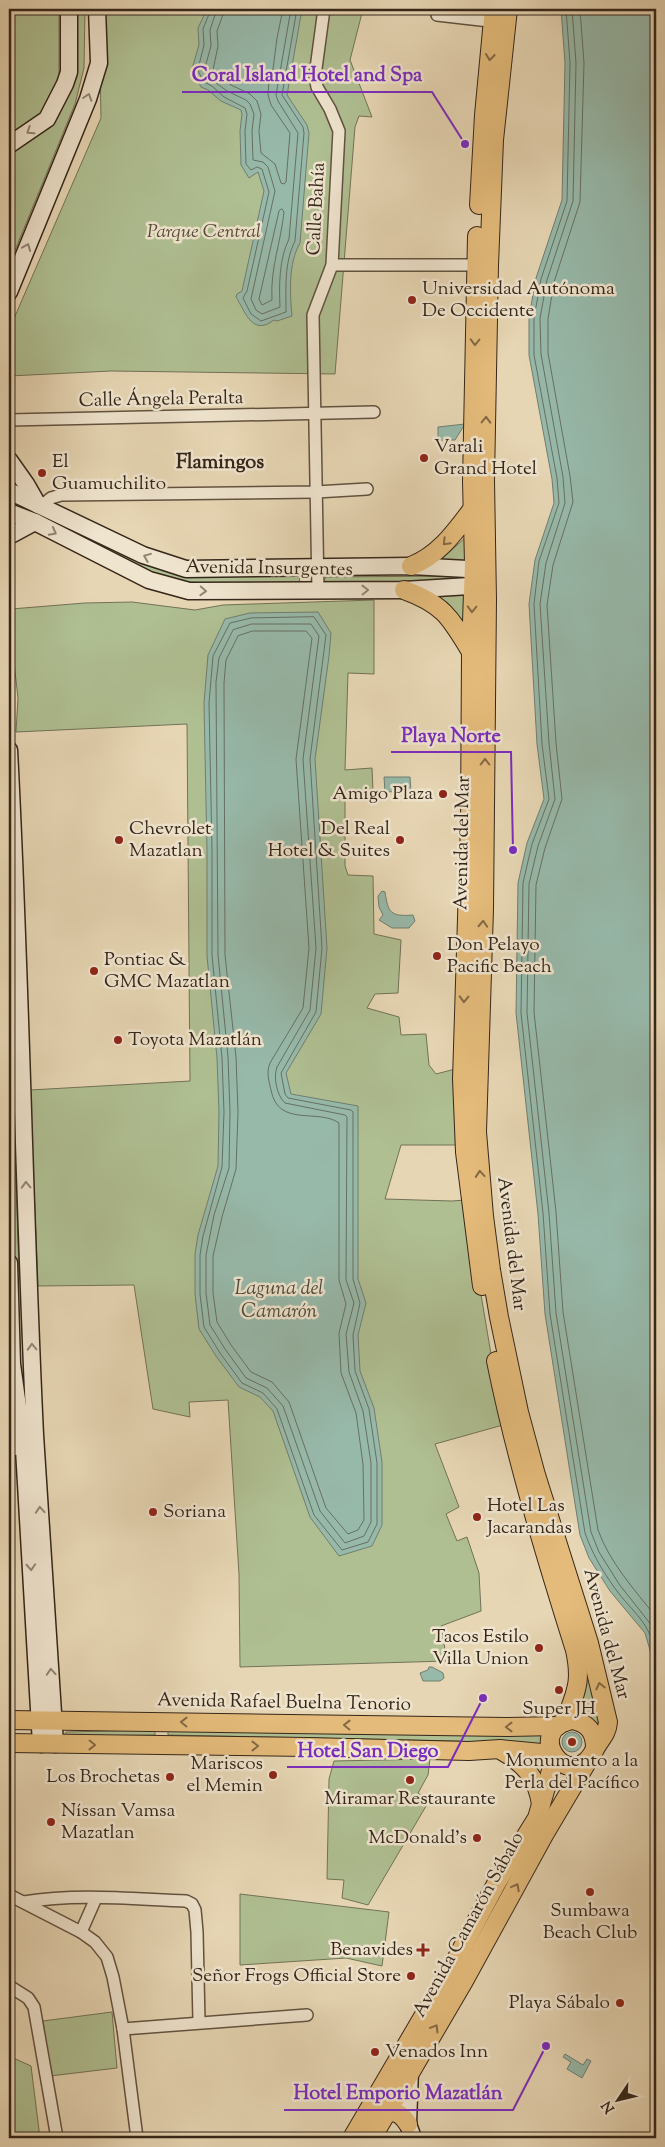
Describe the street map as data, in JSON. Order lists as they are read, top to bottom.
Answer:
{
  "streets": {
    "main road": [
      "Avenida Insurgentes",
      "Avenida del Mar",
      "Avenida Rafael Buelna Tenorio",
      "Avenida Camarón Sábalo"
    ],
    "street": ["Calle Bahía", "Calle Ángela Peralta"]
  },
  "crossings": [
    ["Calle Bahía", "Calle Ángela Peralta"],
    ["Calle Bahía", "Avenida Insurgentes"],
    ["Avenida Insurgentes", "Avenida del Mar"],
    ["Avenida del Mar", "Avenida Rafael Buelna Tenorio"],
    ["Avenida del Mar", "Avenida Camarón Sábalo"],
    ["Avenida Rafael Buelna Tenorio", "Avenida Camarón Sábalo"]
  ],
  "districts": ["Flamingos"],
  "water": ["Laguna del Camarón"],
  "parks": ["Parque Central"],
  "places": {
    "other": [
      "Coral Island Hotel and Spa",
      "Universidad Autónoma De Occidente",
      "Varali Grand Hotel",
      "El Guamuchilito",
      "Amigo Plaza",
      "Chevrolet Mazatlan",
      "Del Real Hotel & Suites",
      "Playa Norte",
      "Don Pelayo Pacific Beach",
      "Pontiac & GMC Mazatlan",
      "Toyota Mazatlán",
      "Soriana",
      "Hotel Las Jacarandas",
      "Tacos Estilo Villa Union",
      "Super JH",
      "Hotel San Diego",
      "Monumento a la Perla del Pacífico",
      "Mariscos el Memin",
      "Los Brochetas",
      "Miramar Restaurante",
      "Níssan Vamsa Mazatlan",
      "McDonald's",
      "Sumbawa Beach Club",
      "Señor Frogs Official Store",
      "Playa Sábalo",
      "Hotel Emporio Mazatlán",
      "Venados Inn"
    ],
    "health": ["Benavides"]
  },
  "north": "bottom left"
}
